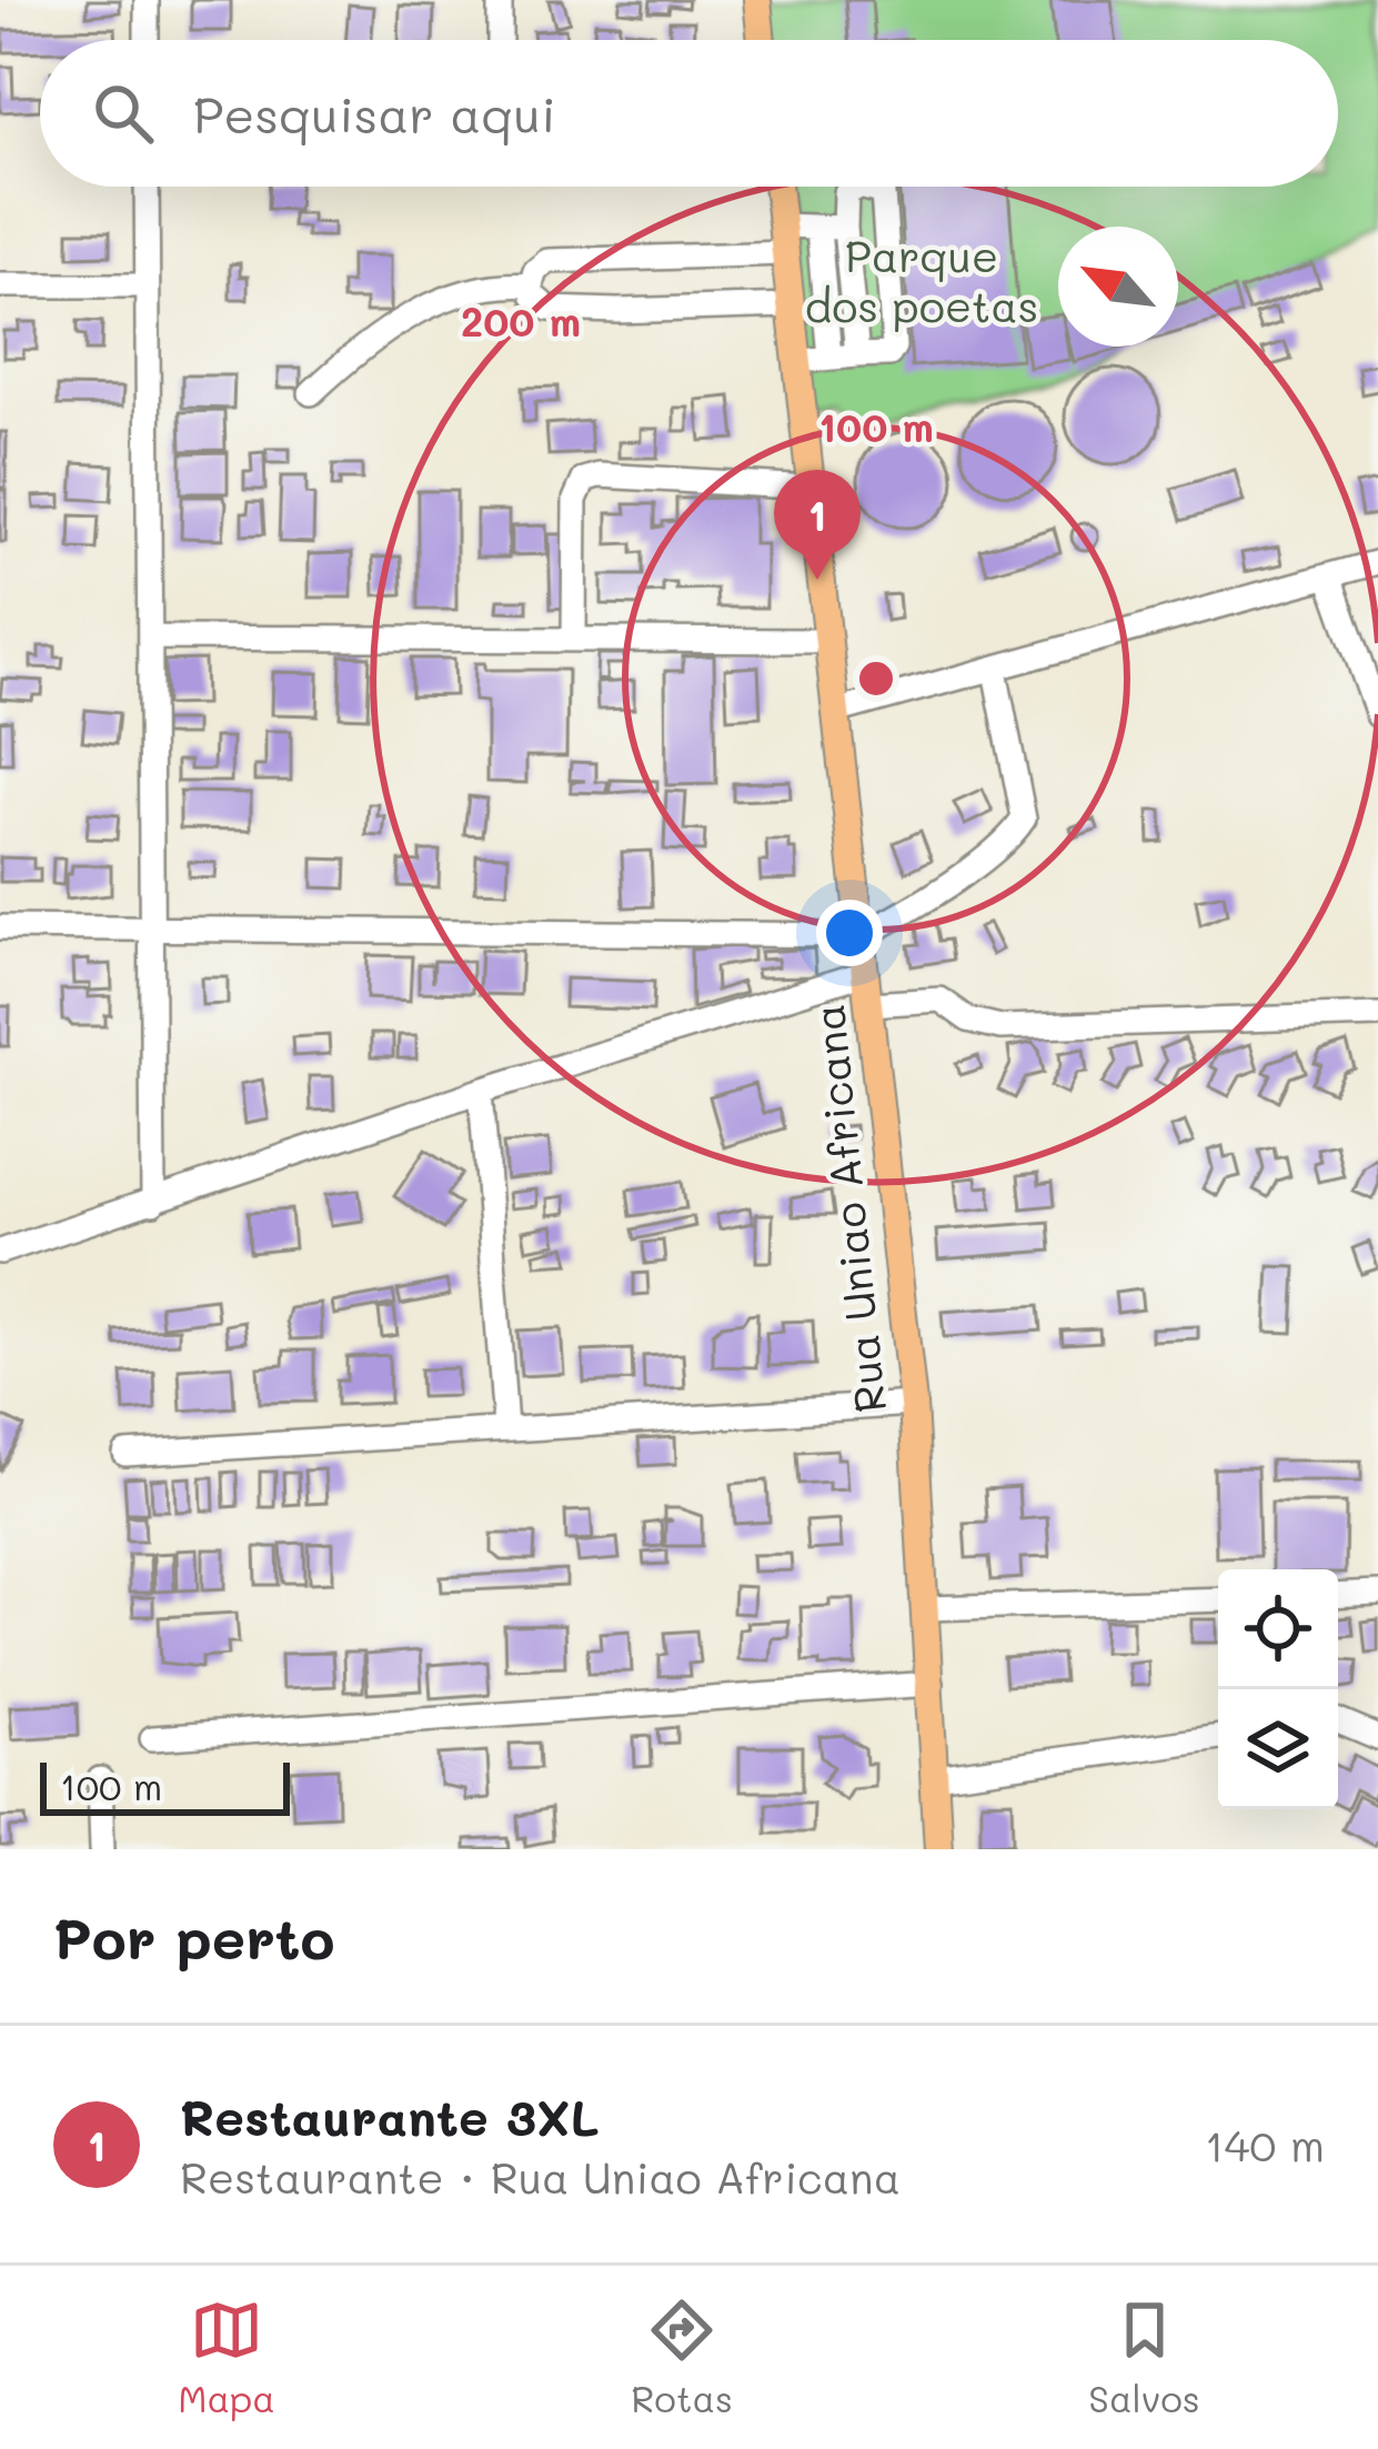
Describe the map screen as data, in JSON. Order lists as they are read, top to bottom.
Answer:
{
  "streets": {
    "main road": ["Rua Uniao Africana"]
  },
  "parks": ["Parque dos poetas"],
  "scale_bar": "100 m",
  "north": "top left",
  "page": {
    "search": "Pesquisar aqui",
    "pins": "1",
    "scale": "100 m",
    "heading": "Por perto",
    "list": [
      {
        "mark": "1",
        "name": "Restaurante 3XL",
        "note": "Restaurante · Rua Uniao Africana",
        "value": "140 m"
      }
    ],
    "nav": ["Mapa", "Rotas", "Salvos"]
  },
  "rings": ["200 m", "100 m"]
}
